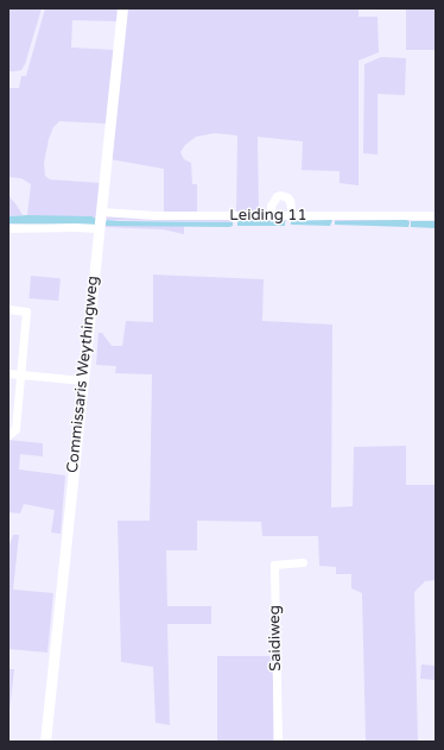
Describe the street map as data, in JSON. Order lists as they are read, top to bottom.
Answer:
{
  "streets": {
    "main road": ["Commissaris Weythingweg"],
    "street": ["Leiding 11", "Saidiweg"]
  },
  "crossings": [
    ["Leiding 11", "Commissaris Weythingweg"]
  ]
}
